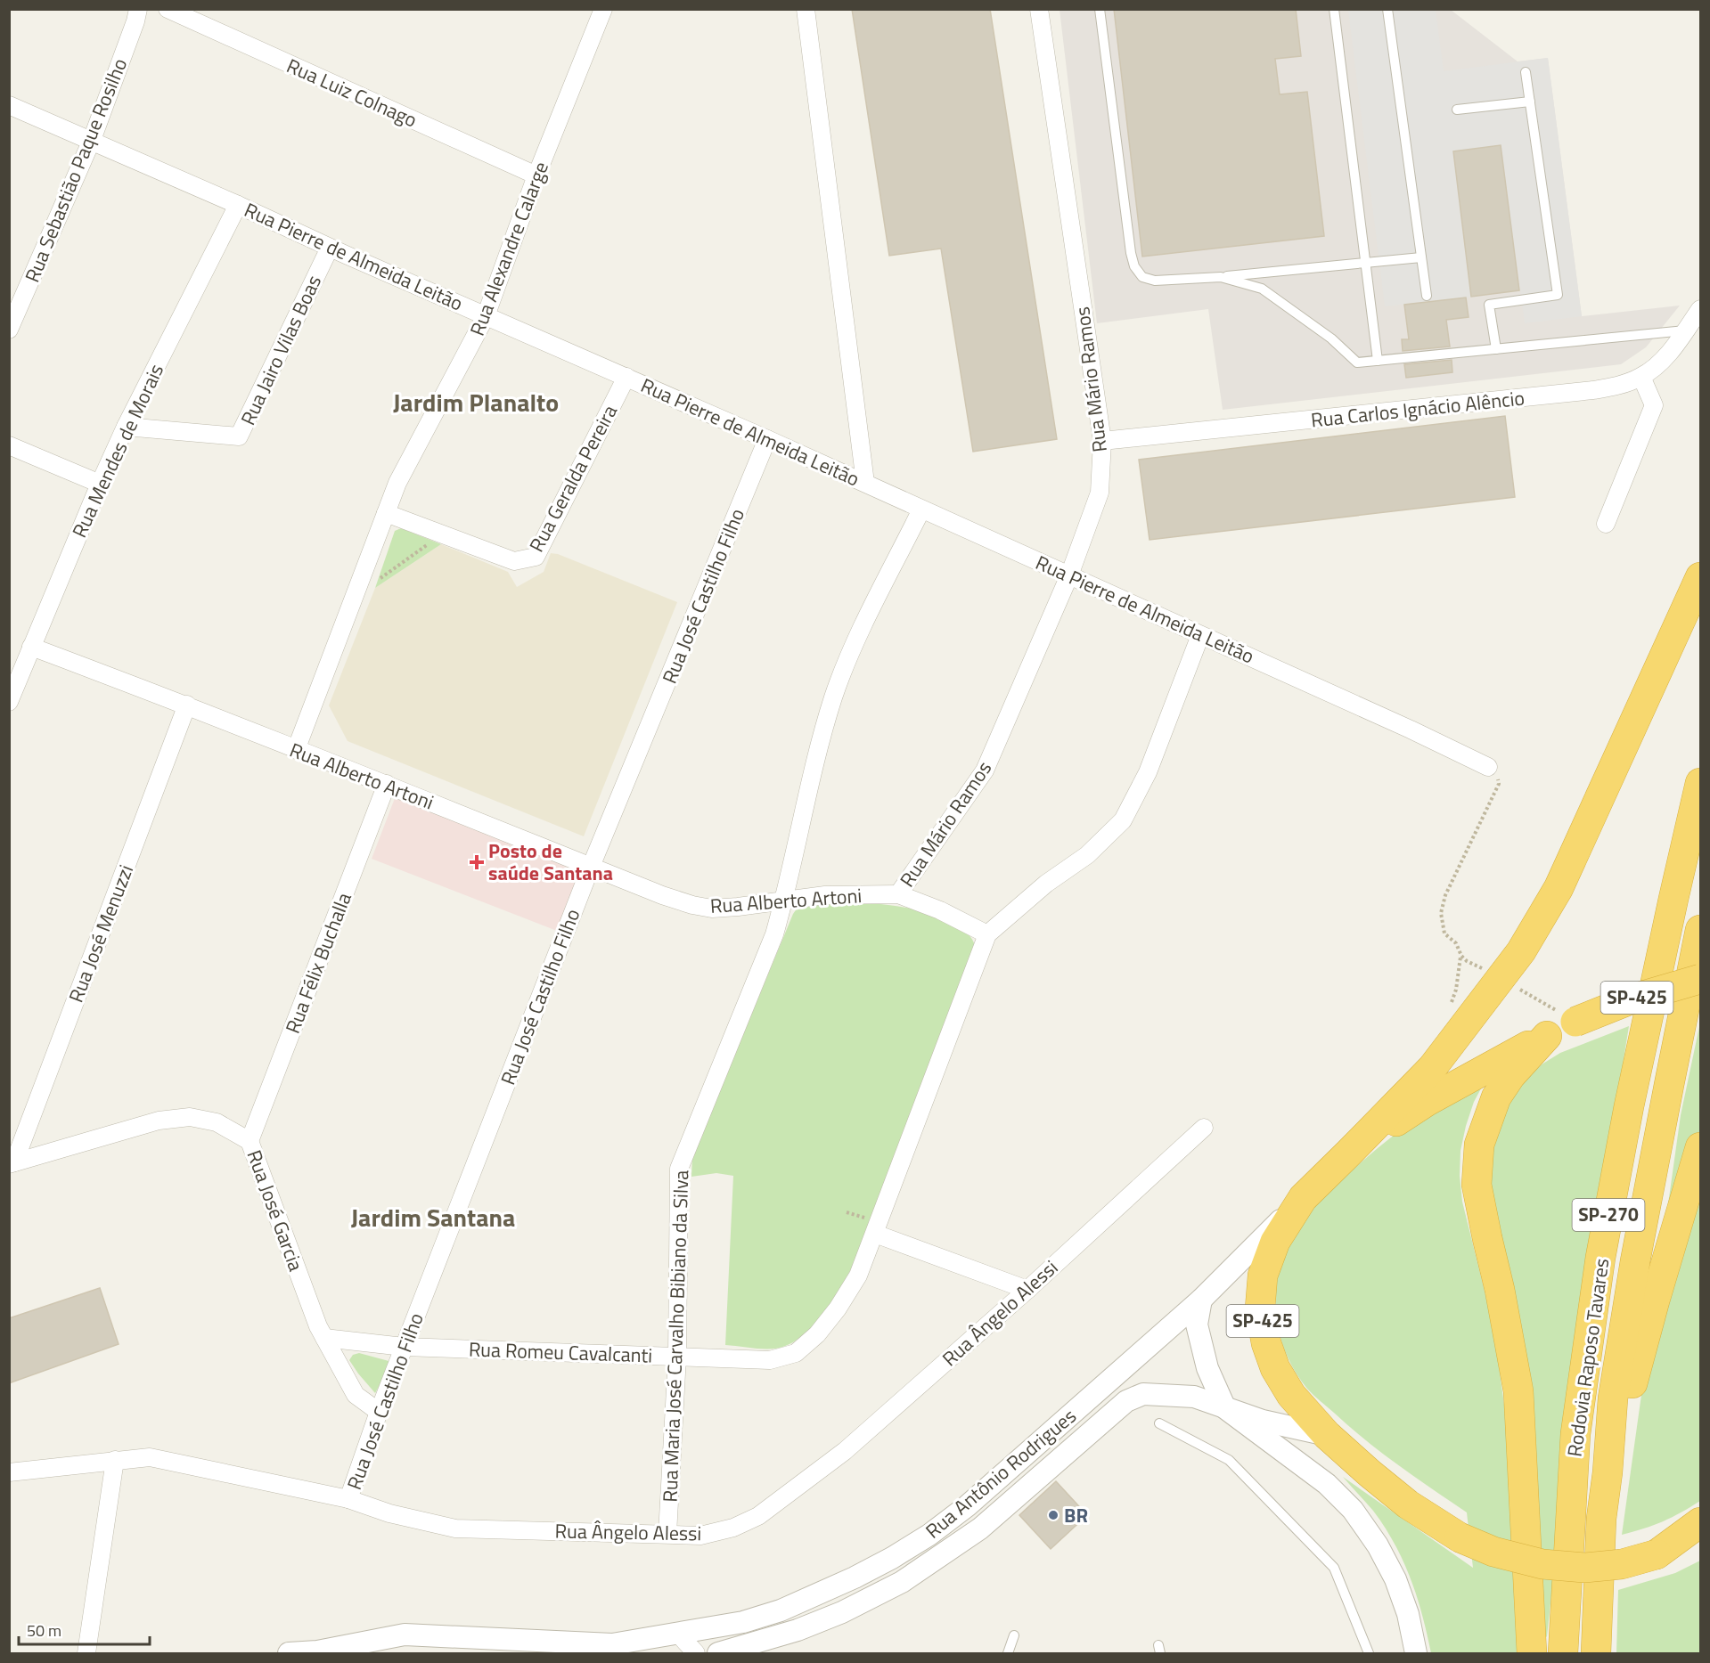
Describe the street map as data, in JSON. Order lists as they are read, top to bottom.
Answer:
{
  "streets": {
    "highway": ["SP-425", "SP-270", "Rodovia Raposo Tavares"],
    "street": [
      "Rua Luiz Colnago",
      "Rua Sebastião Paque Rosilho",
      "Rua Alexandre Calarge",
      "Rua Pierre de Almeida Leitão",
      "Rua Jairo Vilas Boas",
      "Rua Mário Ramos",
      "Rua Carlos Ignácio Alêncio",
      "Rua Mendes de Morais",
      "Rua Geralda Pereira",
      "Rua José Castilho Filho",
      "Rua Alberto Artoni",
      "Rua José Menuzzi",
      "Rua Félix Buchalla",
      "Rua José Garcia",
      "Rua Ângelo Alessi",
      "Rua Maria José Carvalho Bibiano da Silva",
      "Rua Romeu Cavalcanti",
      "Rua Antônio Rodrigues"
    ]
  },
  "crossings": [
    ["Rua Luiz Colnago", "Rua Alexandre Calarge"],
    ["Rua Sebastião Paque Rosilho", "Rua Pierre de Almeida Leitão"],
    ["Rua Alexandre Calarge", "Rua Pierre de Almeida Leitão"],
    ["Rua Alexandre Calarge", "Rua Geralda Pereira"],
    ["Rua Alexandre Calarge", "Rua Alberto Artoni"],
    ["Rua Pierre de Almeida Leitão", "Rua Jairo Vilas Boas"],
    ["Rua Pierre de Almeida Leitão", "Rua Mário Ramos"],
    ["Rua Pierre de Almeida Leitão", "Rua Mendes de Morais"],
    ["Rua Pierre de Almeida Leitão", "Rua Geralda Pereira"],
    ["Rua Pierre de Almeida Leitão", "Rua José Castilho Filho"],
    ["Rua Pierre de Almeida Leitão", "Rua Maria José Carvalho Bibiano da Silva"],
    ["Rua Jairo Vilas Boas", "Rua Mendes de Morais"],
    ["Rua Mário Ramos", "Rua Carlos Ignácio Alêncio"],
    ["Rua Mário Ramos", "Rua Alberto Artoni"],
    ["Rua Mendes de Morais", "Rua Alberto Artoni"],
    ["Rua José Castilho Filho", "Rua Alberto Artoni"],
    ["Rua José Castilho Filho", "Rua José Garcia"],
    ["Rua José Castilho Filho", "Rua Ângelo Alessi"],
    ["Rua José Castilho Filho", "Rua Romeu Cavalcanti"],
    ["Rua Alberto Artoni", "Rua José Menuzzi"],
    ["Rua Alberto Artoni", "Rua Félix Buchalla"],
    ["Rua Alberto Artoni", "Rua Maria José Carvalho Bibiano da Silva"],
    ["Rua José Menuzzi", "Rua José Garcia"],
    ["Rua Félix Buchalla", "Rua José Garcia"],
    ["SP-425", "Rua Antônio Rodrigues"],
    ["Rua José Garcia", "Rua Romeu Cavalcanti"],
    ["Rua Ângelo Alessi", "Rua Maria José Carvalho Bibiano da Silva"],
    ["Rua Maria José Carvalho Bibiano da Silva", "Rua Romeu Cavalcanti"]
  ],
  "districts": ["Jardim Planalto", "Jardim Santana"],
  "places": {
    "health": ["Posto de saúde Santana"],
    "other": ["BR"]
  },
  "scale_bar": "50 m"
}
